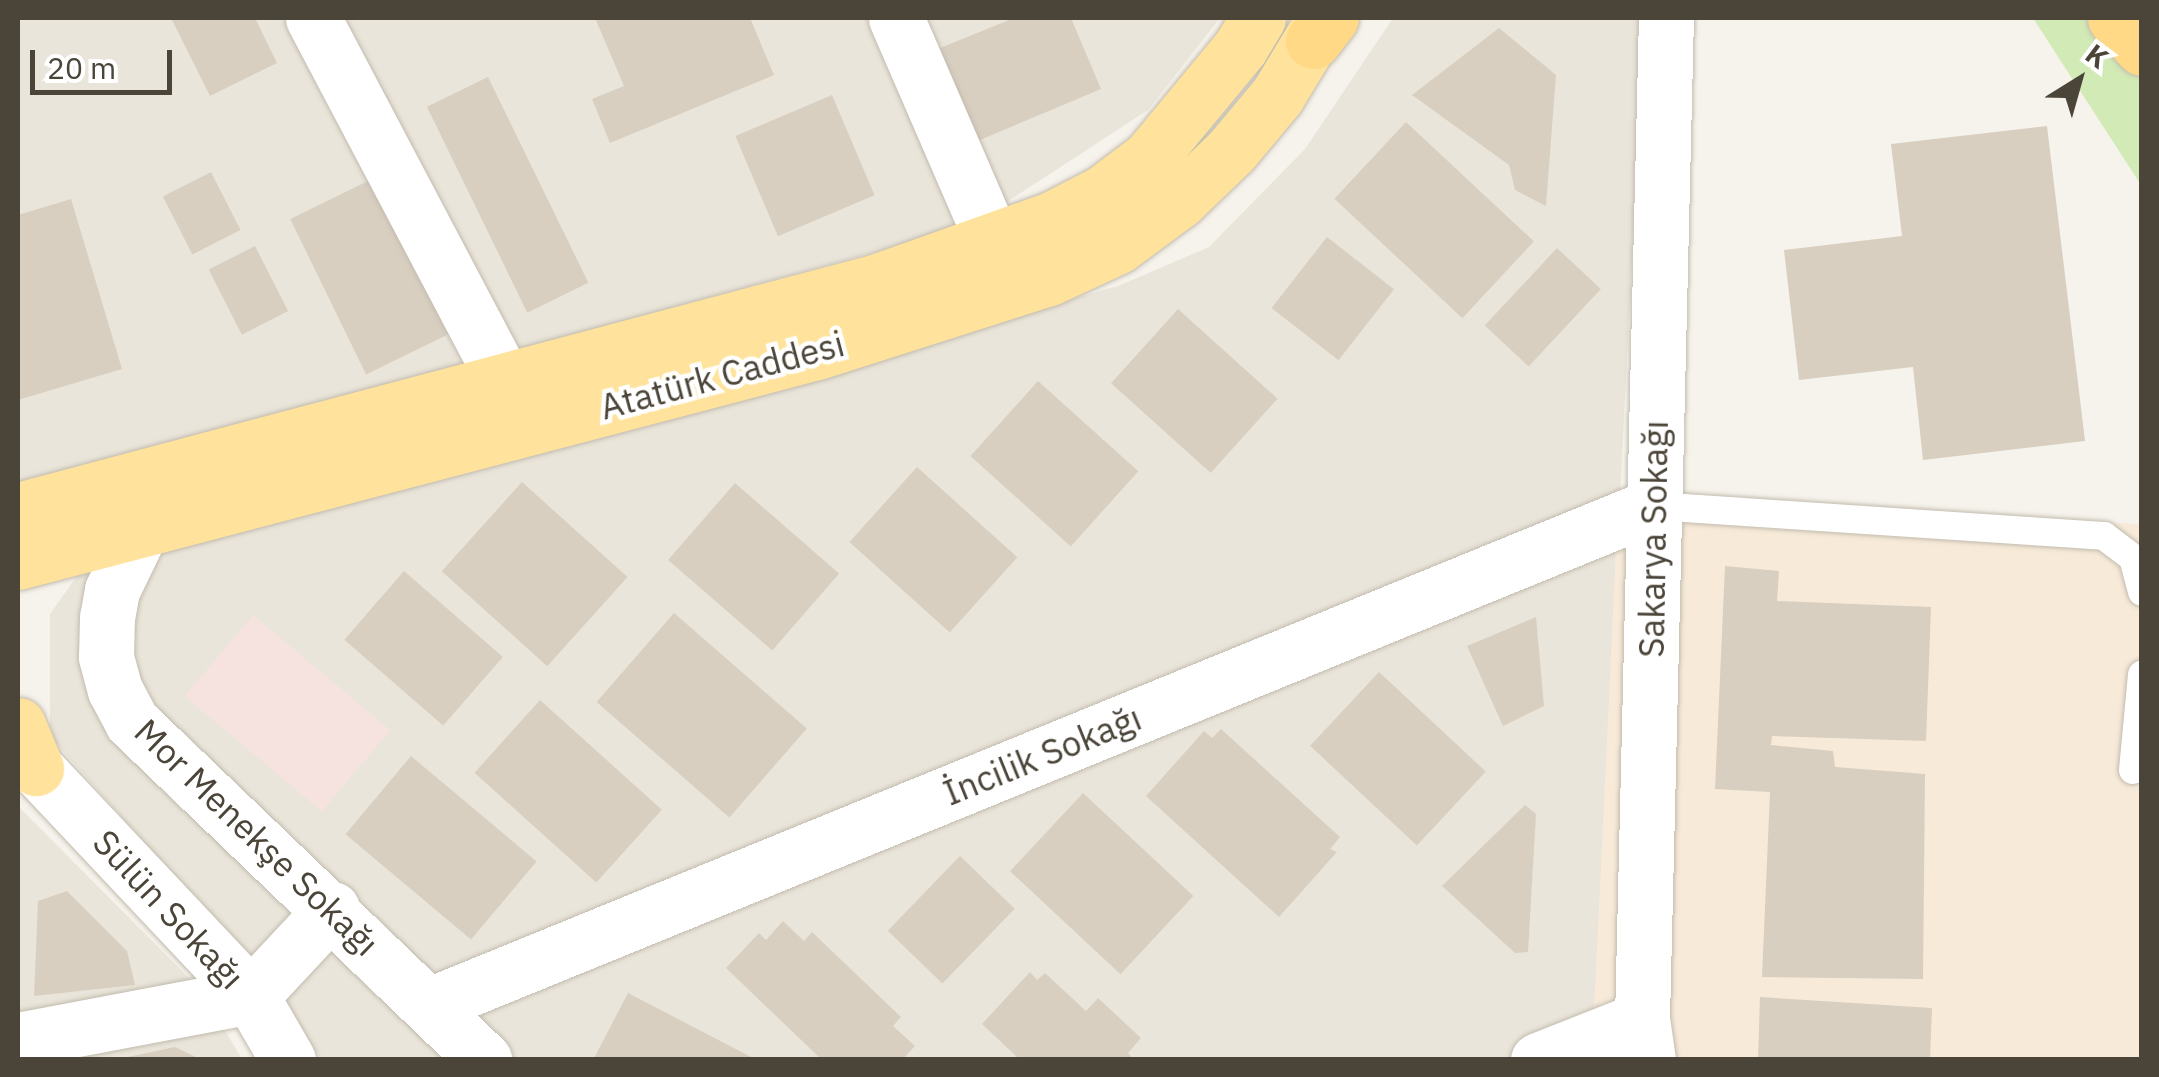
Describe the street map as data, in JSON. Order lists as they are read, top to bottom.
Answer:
{
  "streets": {
    "main road": ["Atatürk Caddesi"],
    "street": [
      "Sakarya Sokağı",
      "İncilik Sokağı",
      "Mor Menekşe Sokağı",
      "Sülün Sokağı"
    ]
  },
  "crossings": [
    ["Atatürk Caddesi", "Mor Menekşe Sokağı"],
    ["Sakarya Sokağı", "İncilik Sokağı"],
    ["İncilik Sokağı", "Mor Menekşe Sokağı"]
  ],
  "scale_bar": "20 m",
  "north": "top right"
}
